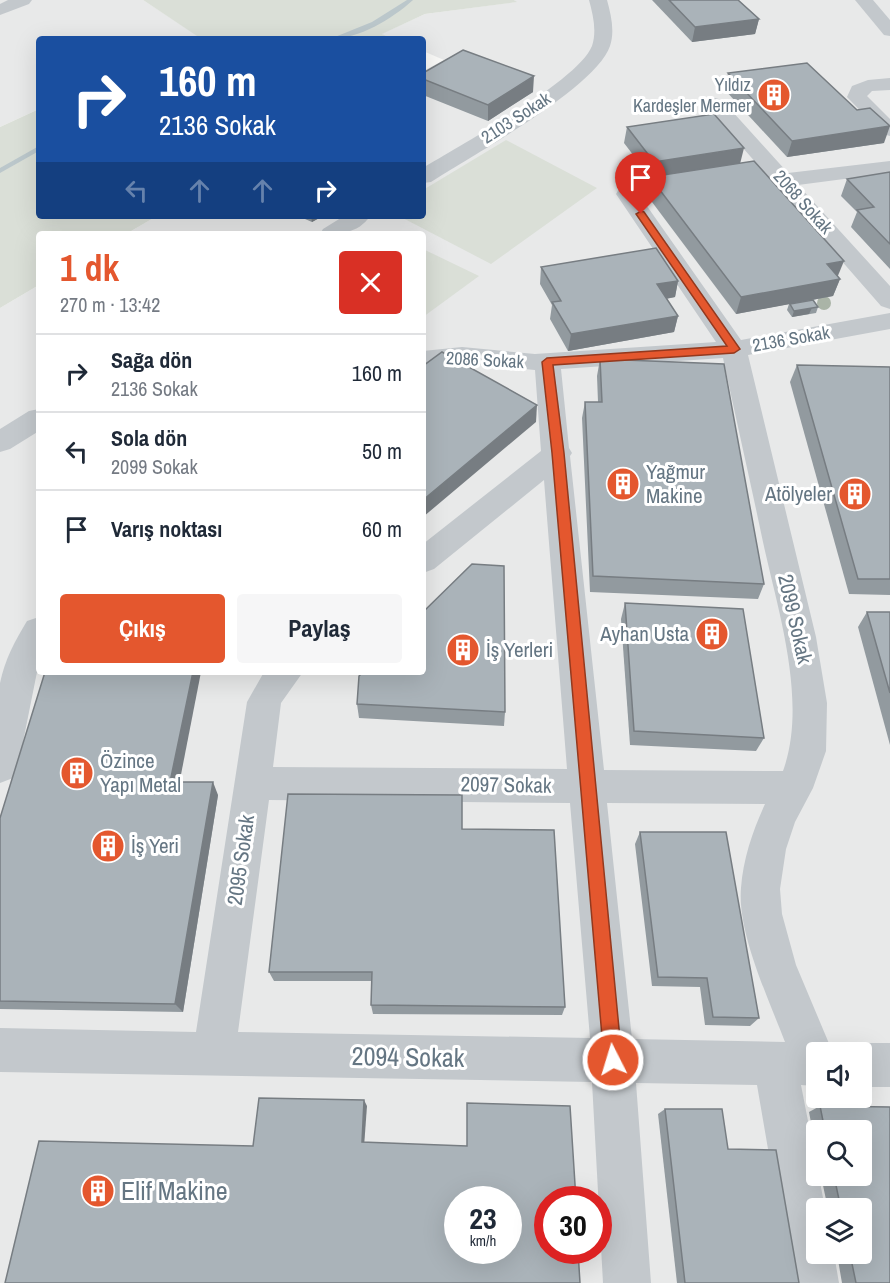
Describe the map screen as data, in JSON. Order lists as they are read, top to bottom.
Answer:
{
  "streets": {
    "street": [
      "2103 Sokak",
      "2068 Sokak",
      "2136 Sokak",
      "2086 Sokak",
      "2099 Sokak",
      "2097 Sokak",
      "2095 Sokak",
      "2094 Sokak"
    ]
  },
  "crossings": [
    ["2136 Sokak", "2086 Sokak"],
    ["2136 Sokak", "2099 Sokak"],
    ["2099 Sokak", "2097 Sokak"],
    ["2099 Sokak", "2094 Sokak"],
    ["2097 Sokak", "2095 Sokak"],
    ["2095 Sokak", "2094 Sokak"]
  ],
  "places": {
    "building": [
      "Yıldız Kardeşler Mermer",
      "Yağmur Makine",
      "Atölyeler",
      "Ayhan Usta",
      "İş Yerleri",
      "Özince Yapı Metal",
      "İş Yeri",
      "Elif Makine"
    ]
  },
  "page": {
    "turn": ["160 m", "2136 Sokak"],
    "heading": ["1 dk", "270 m · 13:42"],
    "list": [
      {
        "name": "Sağa dön",
        "note": "2136 Sokak",
        "value": "160 m"
      },
      {
        "name": "Sola dön",
        "note": "2099 Sokak",
        "value": "50 m"
      },
      {
        "name": "Varış noktası",
        "value": "60 m"
      }
    ],
    "buttons": ["Çıkış", "Paylaş"],
    "speed": "23 km/h",
    "limit": "30"
  }
}
